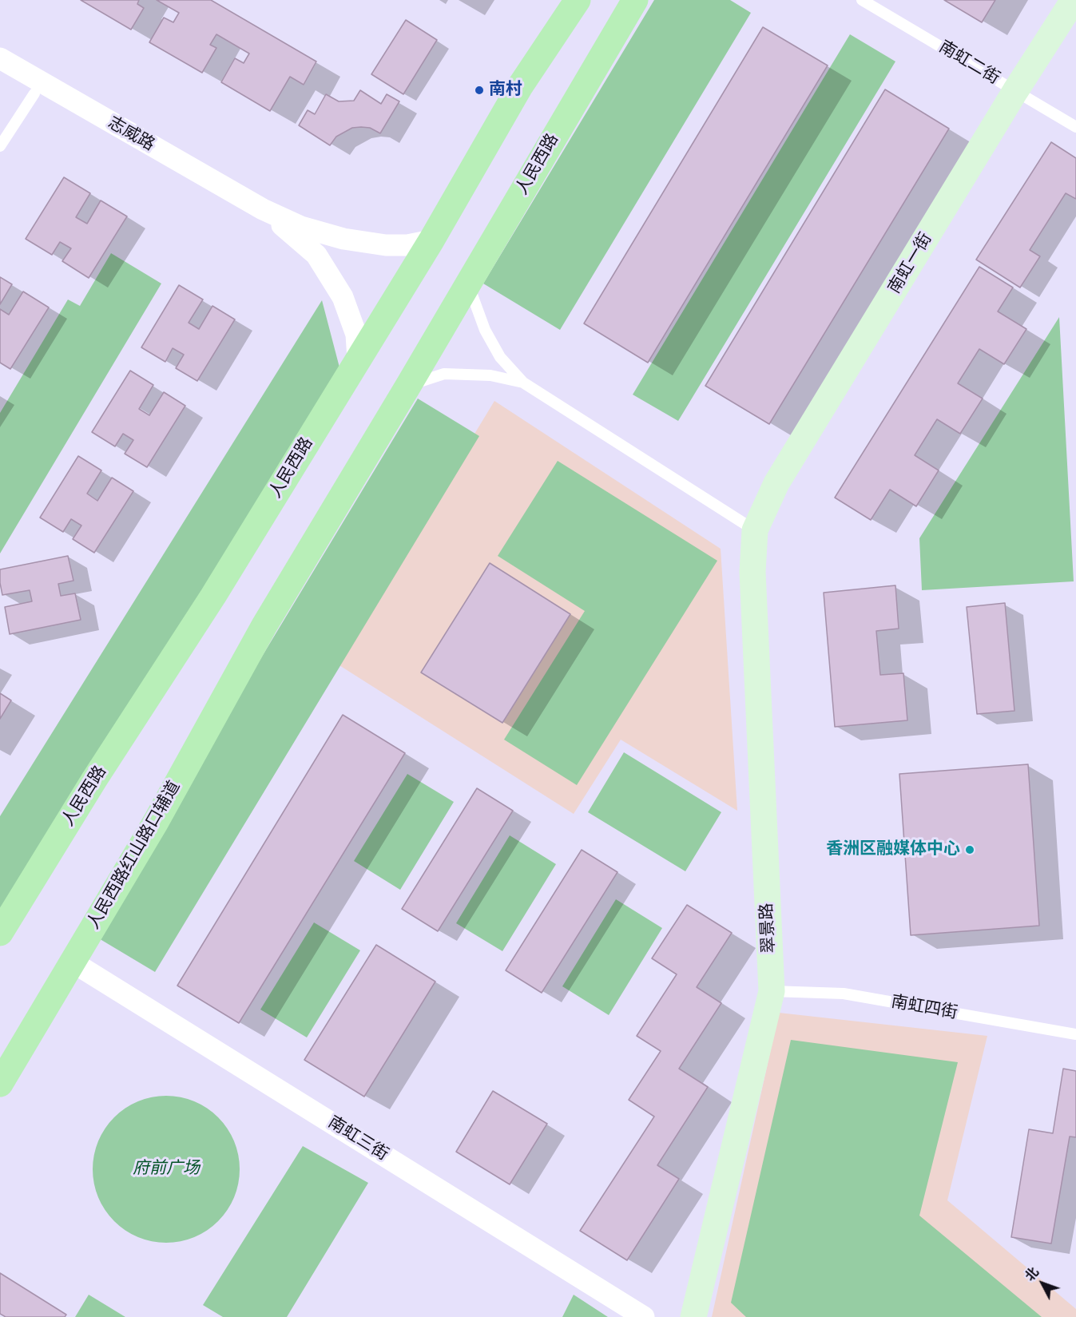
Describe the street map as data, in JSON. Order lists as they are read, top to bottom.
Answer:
{
  "streets": {
    "main road": [
      "人民西路",
      "南虹一街",
      "人民西路红山路口辅道",
      "翠景路"
    ],
    "street": ["志威路", "南虹三街"],
    "lane": ["南虹二街", "南虹四街"]
  },
  "crossings": [
    ["南虹二街", "南虹一街"],
    ["志威路", "人民西路"],
    ["人民西路", "人民西路红山路口辅道"],
    ["南虹一街", "翠景路"],
    ["人民西路红山路口辅道", "南虹三街"],
    ["翠景路", "南虹四街"]
  ],
  "parks": ["府前广场"],
  "places": ["南村", "香洲区融媒体中心"],
  "north": "top left"
}
